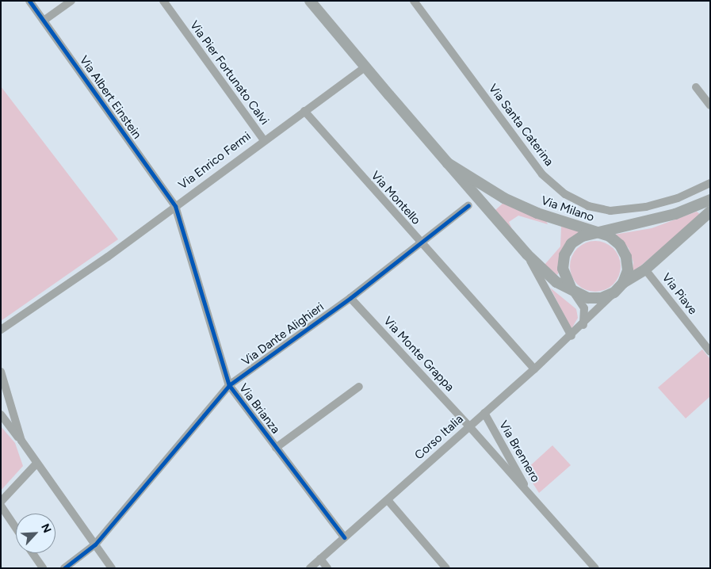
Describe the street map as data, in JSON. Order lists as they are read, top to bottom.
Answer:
{
  "streets": {
    "main road": ["Via Milano"],
    "street": [
      "Via Pier Fortunato Calvi",
      "Via Albert Einstein",
      "Via Santa Caterina",
      "Via Enrico Fermi",
      "Via Montello",
      "Via Piave",
      "Via Dante Alighieri",
      "Via Monte Grappa",
      "Via Brianza",
      "Corso Italia",
      "Via Brennero"
    ]
  },
  "crossings": [
    ["Via Pier Fortunato Calvi", "Via Enrico Fermi"],
    ["Via Albert Einstein", "Via Enrico Fermi"],
    ["Via Albert Einstein", "Via Brianza"],
    ["Via Enrico Fermi", "Via Montello"],
    ["Via Enrico Fermi", "Via Milano"],
    ["Via Enrico Fermi", "Via Brianza"],
    ["Via Montello", "Via Dante Alighieri"],
    ["Via Montello", "Corso Italia"],
    ["Via Milano", "Corso Italia"],
    ["Via Dante Alighieri", "Via Monte Grappa"],
    ["Via Dante Alighieri", "Via Brianza"],
    ["Via Monte Grappa", "Corso Italia"],
    ["Via Monte Grappa", "Via Brennero"],
    ["Via Brianza", "Corso Italia"],
    ["Corso Italia", "Via Brennero"]
  ],
  "north": "top right"
}
